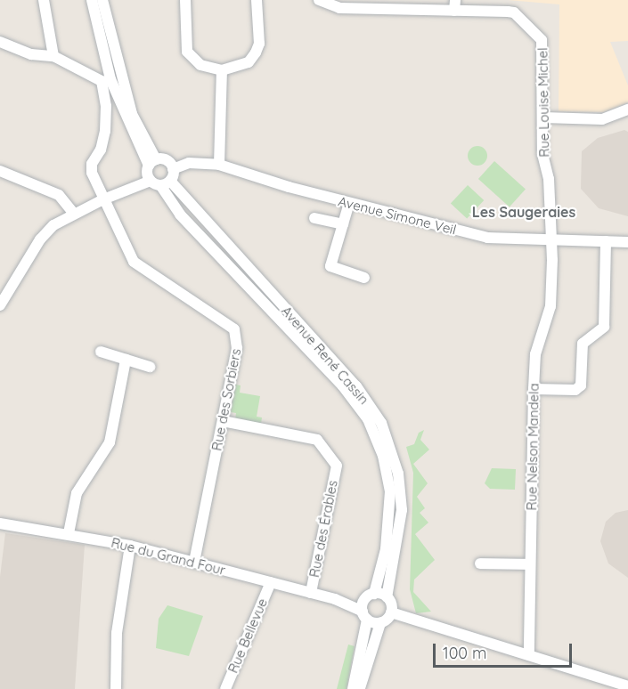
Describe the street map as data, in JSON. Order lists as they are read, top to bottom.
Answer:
{
  "streets": {
    "street": [
      "Rue Louise Michel",
      "Avenue Simone Veil",
      "Avenue René Cassin",
      "Rue des Sorbiers",
      "Rue Nelson Mandela",
      "Rue des Érables",
      "Rue du Grand Four",
      "Rue Bellevue"
    ]
  },
  "crossings": [
    ["Rue Louise Michel", "Avenue Simone Veil"],
    ["Rue Louise Michel", "Rue Nelson Mandela"],
    ["Avenue Simone Veil", "Rue Nelson Mandela"],
    ["Avenue René Cassin", "Rue du Grand Four"],
    ["Rue des Sorbiers", "Rue des Érables"],
    ["Rue des Sorbiers", "Rue du Grand Four"],
    ["Rue des Érables", "Rue du Grand Four"],
    ["Rue du Grand Four", "Rue Bellevue"]
  ],
  "districts": ["Les Saugeraies"],
  "scale_bar": "100 m"
}
